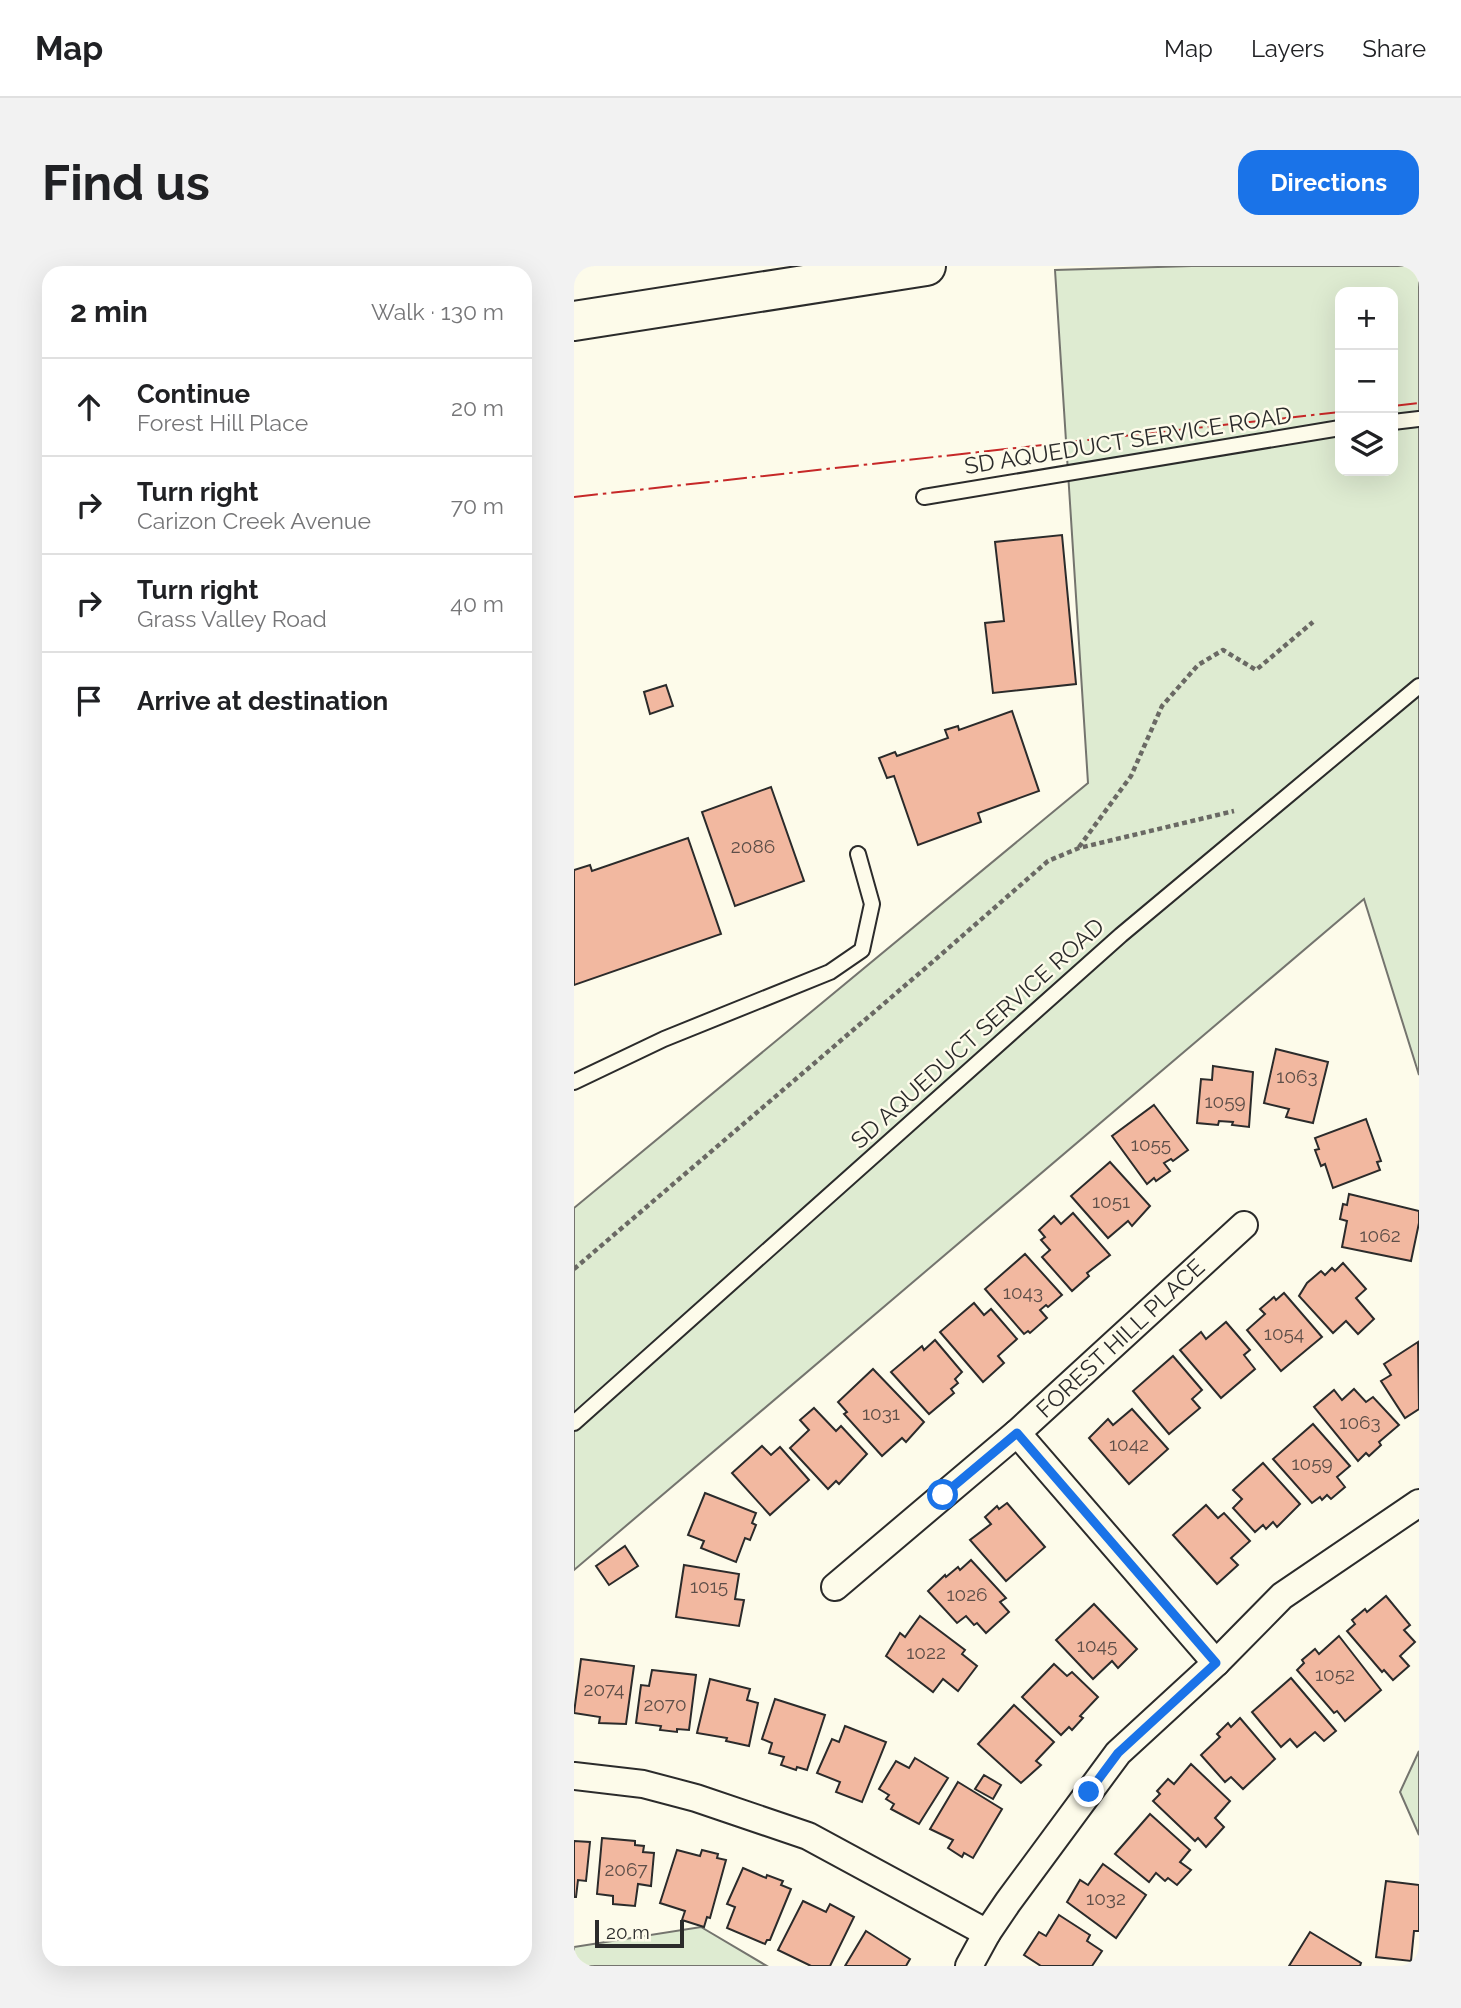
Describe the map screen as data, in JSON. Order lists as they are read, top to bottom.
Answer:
{
  "streets": {
    "street": ["FOREST HILL PLACE"],
    "lane": ["SD AQUEDUCT SERVICE ROAD"]
  },
  "house_numbers": [
    "2086",
    "1063",
    "1059",
    "1055",
    "1051",
    "1062",
    "1043",
    "1054",
    "1031",
    "1063",
    "1042",
    "1059",
    "1015",
    "1026",
    "1045",
    "1022",
    "1052",
    "2074",
    "2070",
    "2067",
    "1032"
  ],
  "scale_bar": "20 m",
  "page": {
    "header": "Map",
    "nav": ["Map", "Layers", "Share"],
    "buttons": "Directions",
    "title": "Find us",
    "heading": ["2 min", "Walk · 130 m"],
    "map_buttons": ["+", "−"],
    "list": [
      ["Continue", "Forest Hill Place", "20 m"],
      ["Turn right", "Carizon Creek Avenue", "70 m"],
      ["Turn right", "Grass Valley Road", "40 m"],
      "Arrive at destination"
    ],
    "scale": "20 m"
  }
}
